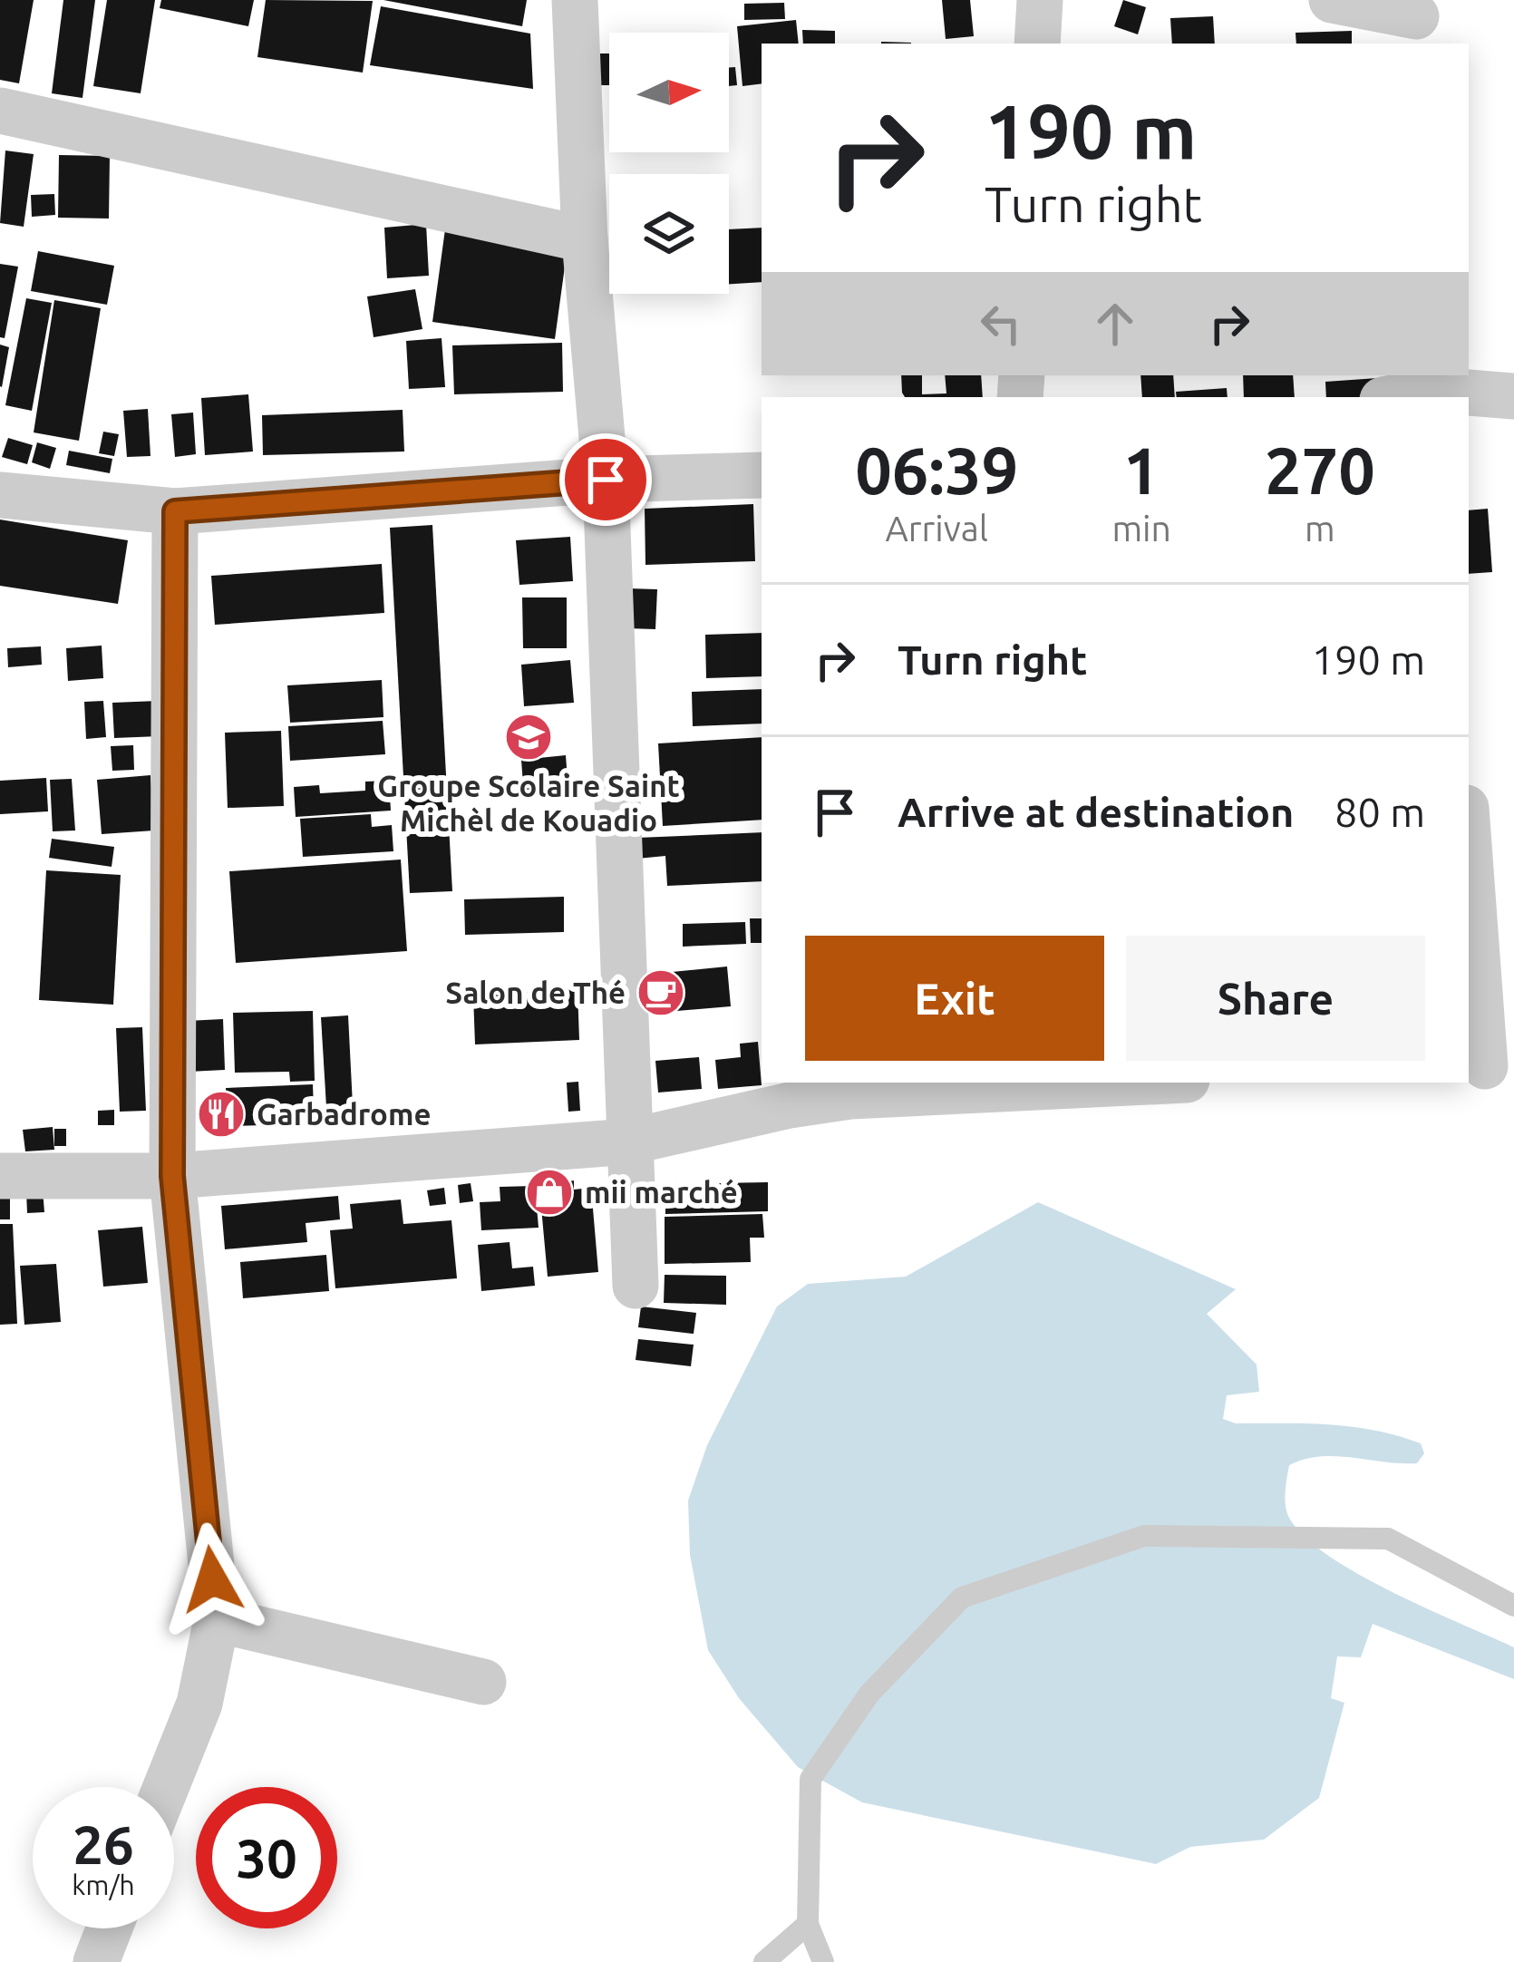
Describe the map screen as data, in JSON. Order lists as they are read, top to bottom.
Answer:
{
  "places": {
    "school or university": ["Groupe Scolaire Saint Michèl de Kouadio"],
    "cafe": ["Salon de Thé"],
    "restaurant": ["Garbadrome"],
    "shop": ["mii marché"]
  },
  "north": "right",
  "page": {
    "turn": ["190 m", "Turn right"],
    "eta": [
      "06:39",
      "Arrival",
      "1",
      "min",
      "270",
      "m"
    ],
    "list": [
      {
        "name": "Turn right",
        "value": "190 m"
      },
      {
        "name": "Arrive at destination",
        "value": "80 m"
      }
    ],
    "buttons": ["Exit", "Share"],
    "speed": "26 km/h",
    "limit": "30"
  }
}
